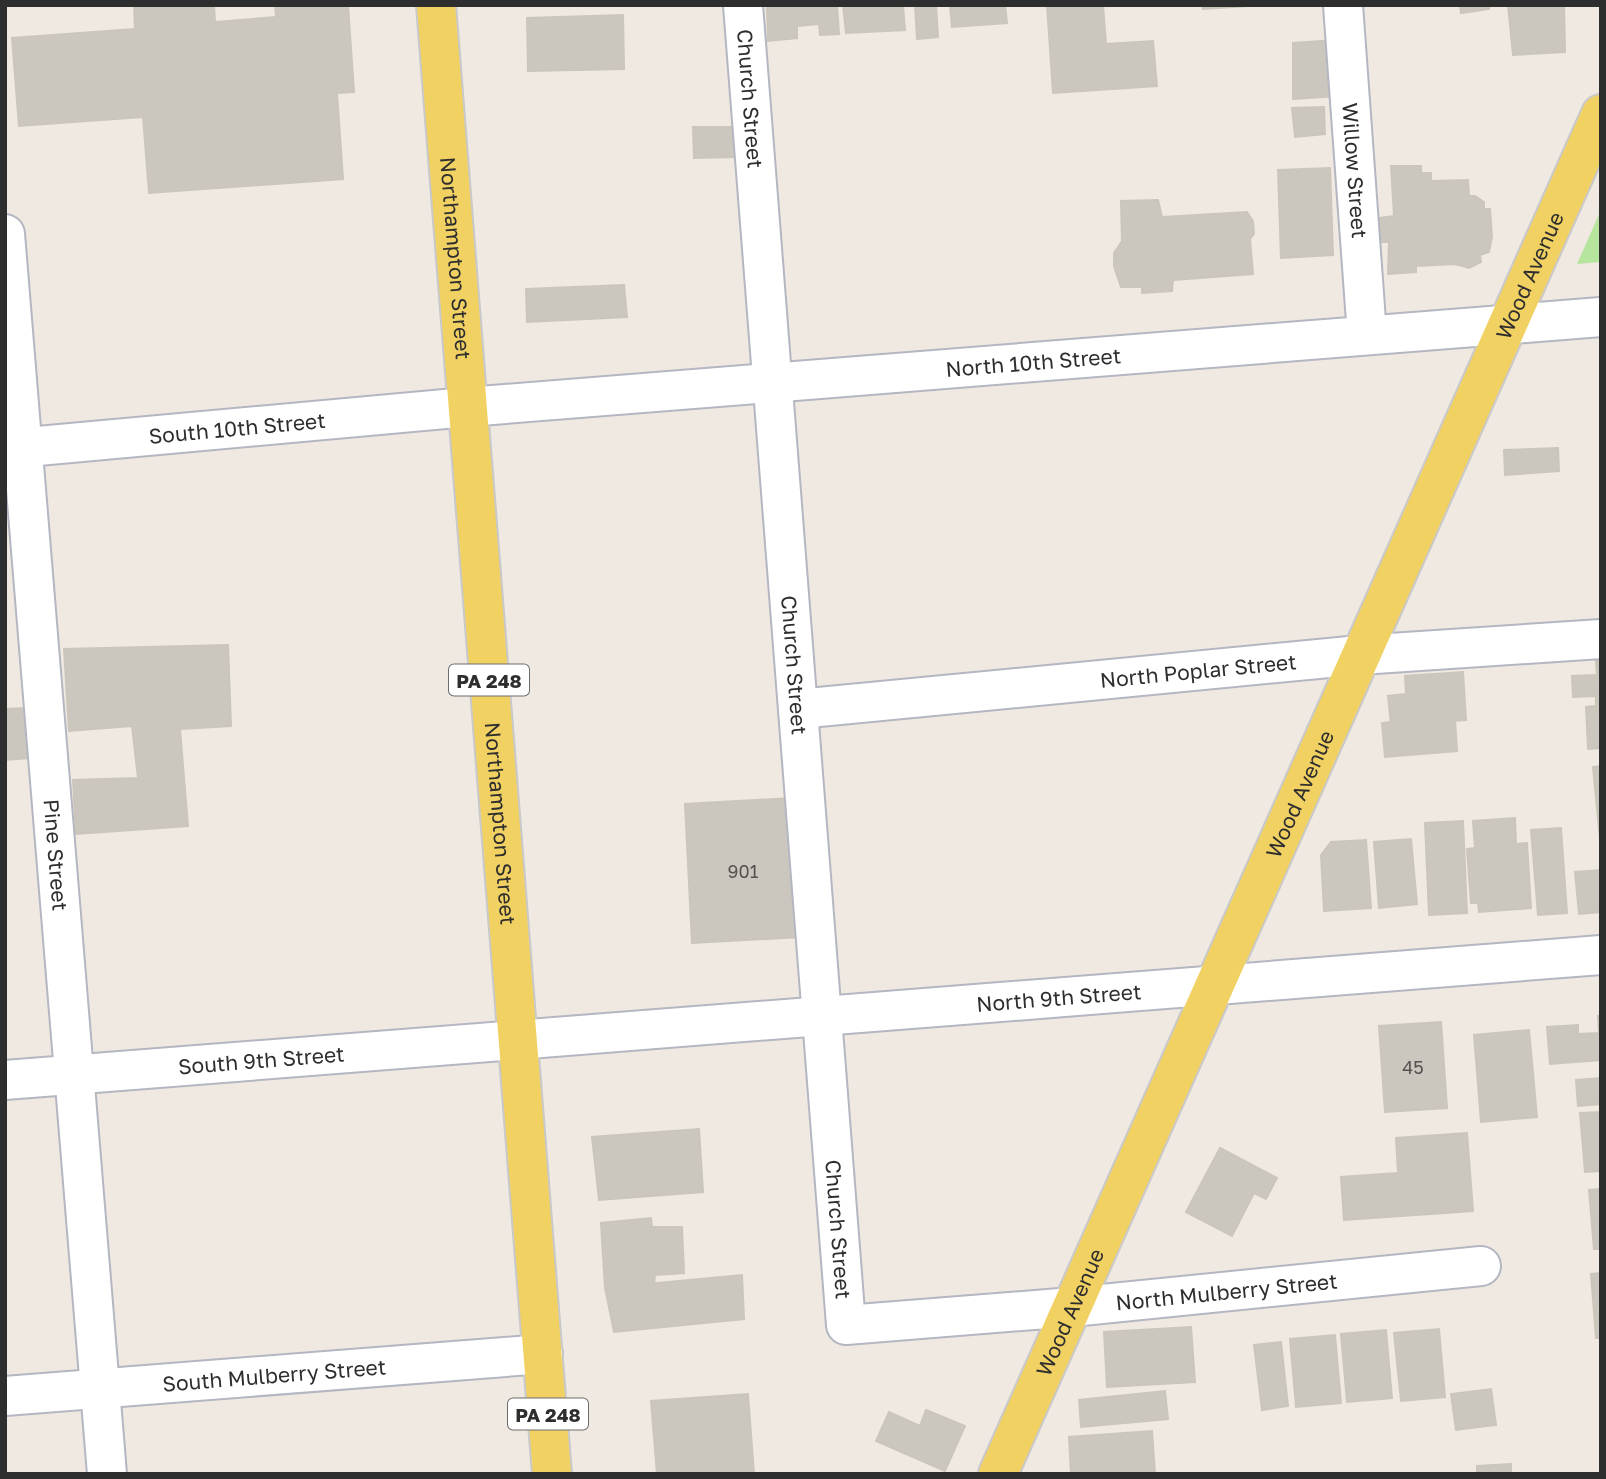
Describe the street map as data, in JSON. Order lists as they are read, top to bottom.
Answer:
{
  "streets": {
    "main road": ["Northampton Street", "Wood Avenue", "PA 248"],
    "street": [
      "Church Street",
      "Willow Street",
      "North 10th Street",
      "South 10th Street",
      "North Poplar Street",
      "Pine Street",
      "North 9th Street",
      "South 9th Street",
      "North Mulberry Street",
      "South Mulberry Street"
    ]
  },
  "crossings": [
    ["Church Street", "North 10th Street"],
    ["Church Street", "North Poplar Street"],
    ["Church Street", "North 9th Street"],
    ["Church Street", "North Mulberry Street"],
    ["Willow Street", "North 10th Street"],
    ["Northampton Street", "North 10th Street"],
    ["Northampton Street", "South 10th Street"],
    ["Northampton Street", "North 9th Street"],
    ["Northampton Street", "South 9th Street"],
    ["Northampton Street", "South Mulberry Street"],
    ["Wood Avenue", "North 10th Street"],
    ["Wood Avenue", "North Poplar Street"],
    ["Wood Avenue", "North 9th Street"],
    ["Wood Avenue", "North Mulberry Street"],
    ["North 10th Street", "South 10th Street"],
    ["South 10th Street", "Pine Street"],
    ["Pine Street", "South 9th Street"],
    ["Pine Street", "South Mulberry Street"],
    ["North 9th Street", "South 9th Street"]
  ],
  "house_numbers": ["901", "45"]
}
